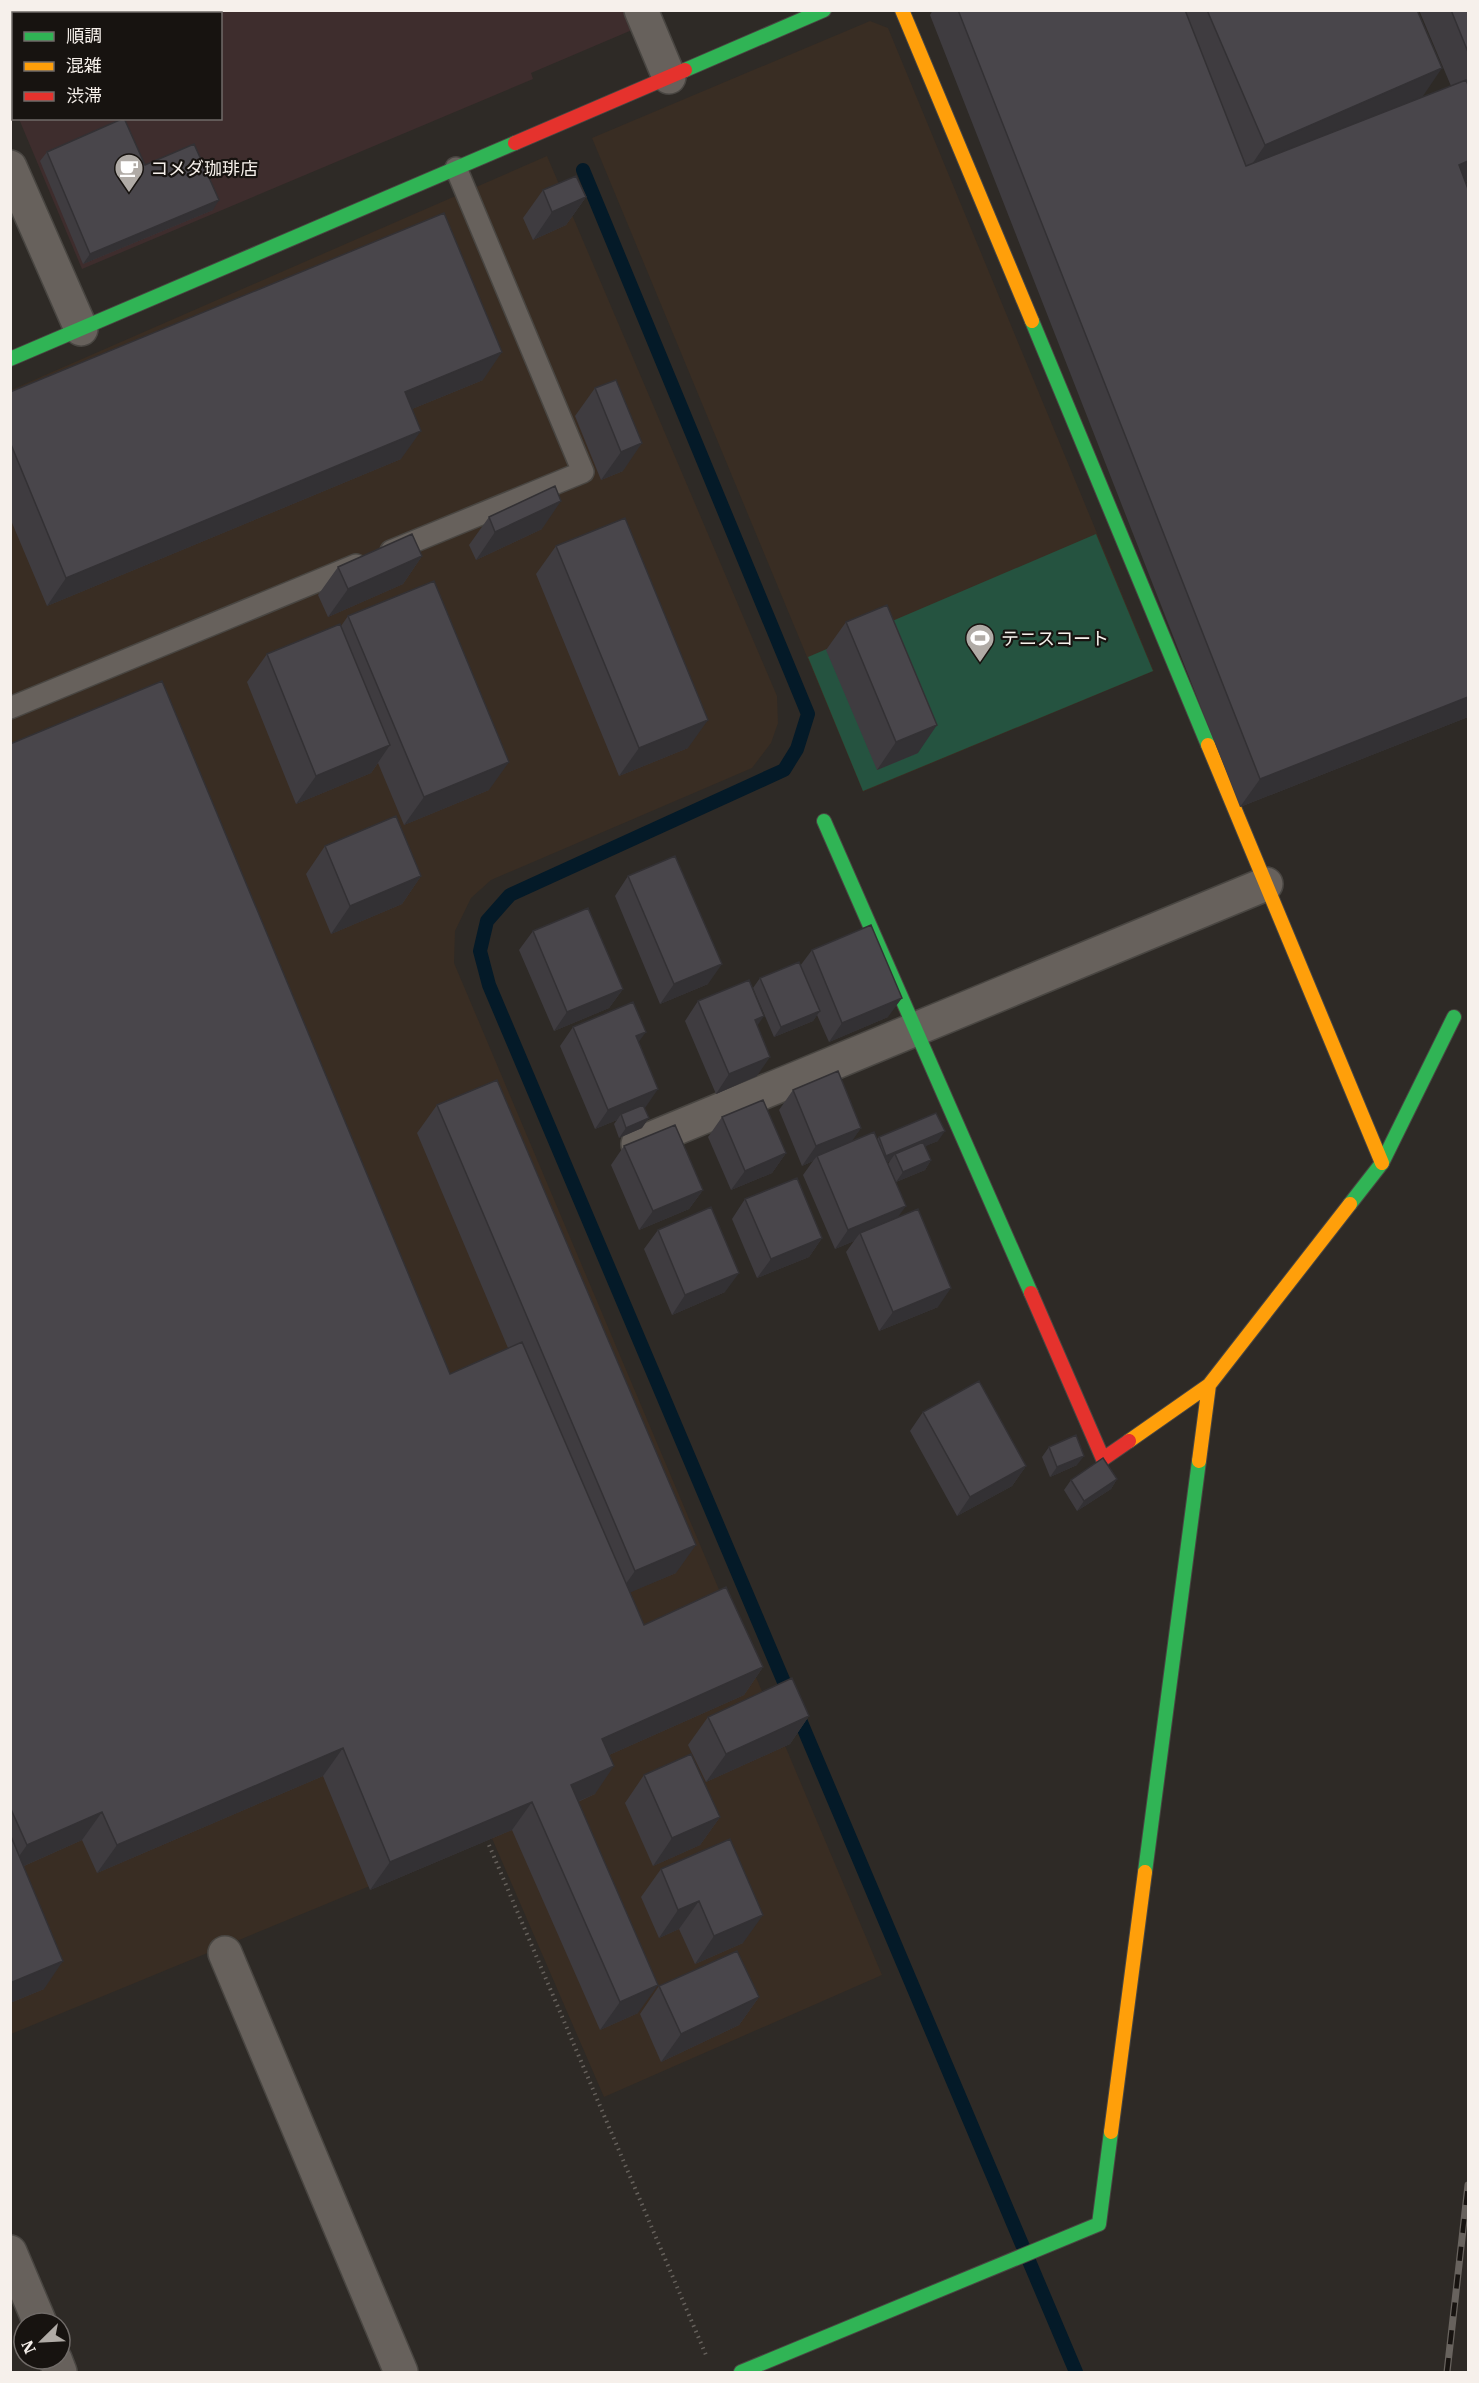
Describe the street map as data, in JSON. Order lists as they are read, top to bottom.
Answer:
{
  "places": {
    "cafe": ["コメダ珈琲店"],
    "sports": ["テニスコート"]
  },
  "legend": ["順調", "混雑", "渋滞"],
  "north": "bottom left"
}
